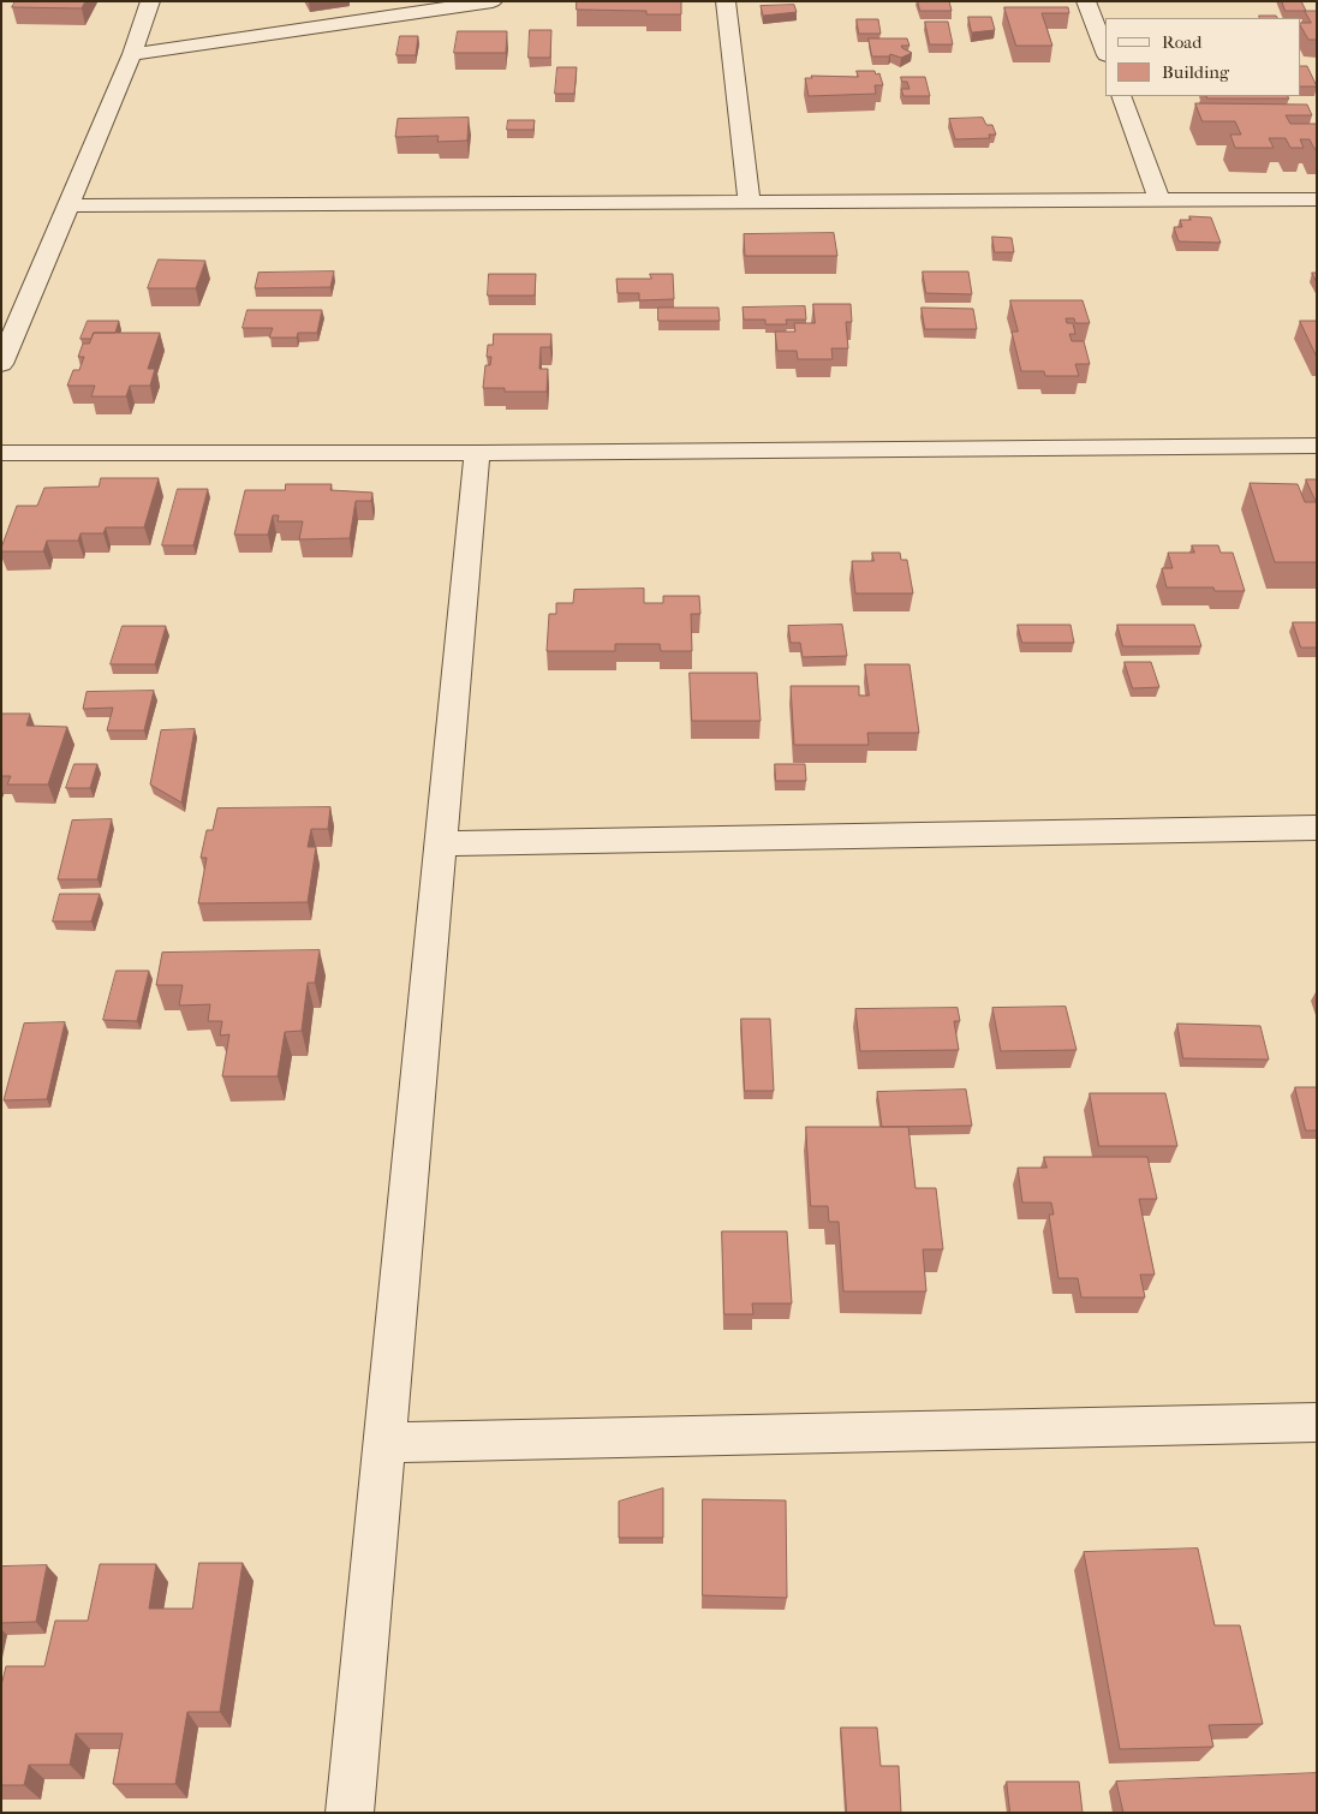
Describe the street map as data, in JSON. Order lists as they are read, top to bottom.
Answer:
{
  "legend": ["Road", "Building"]
}
